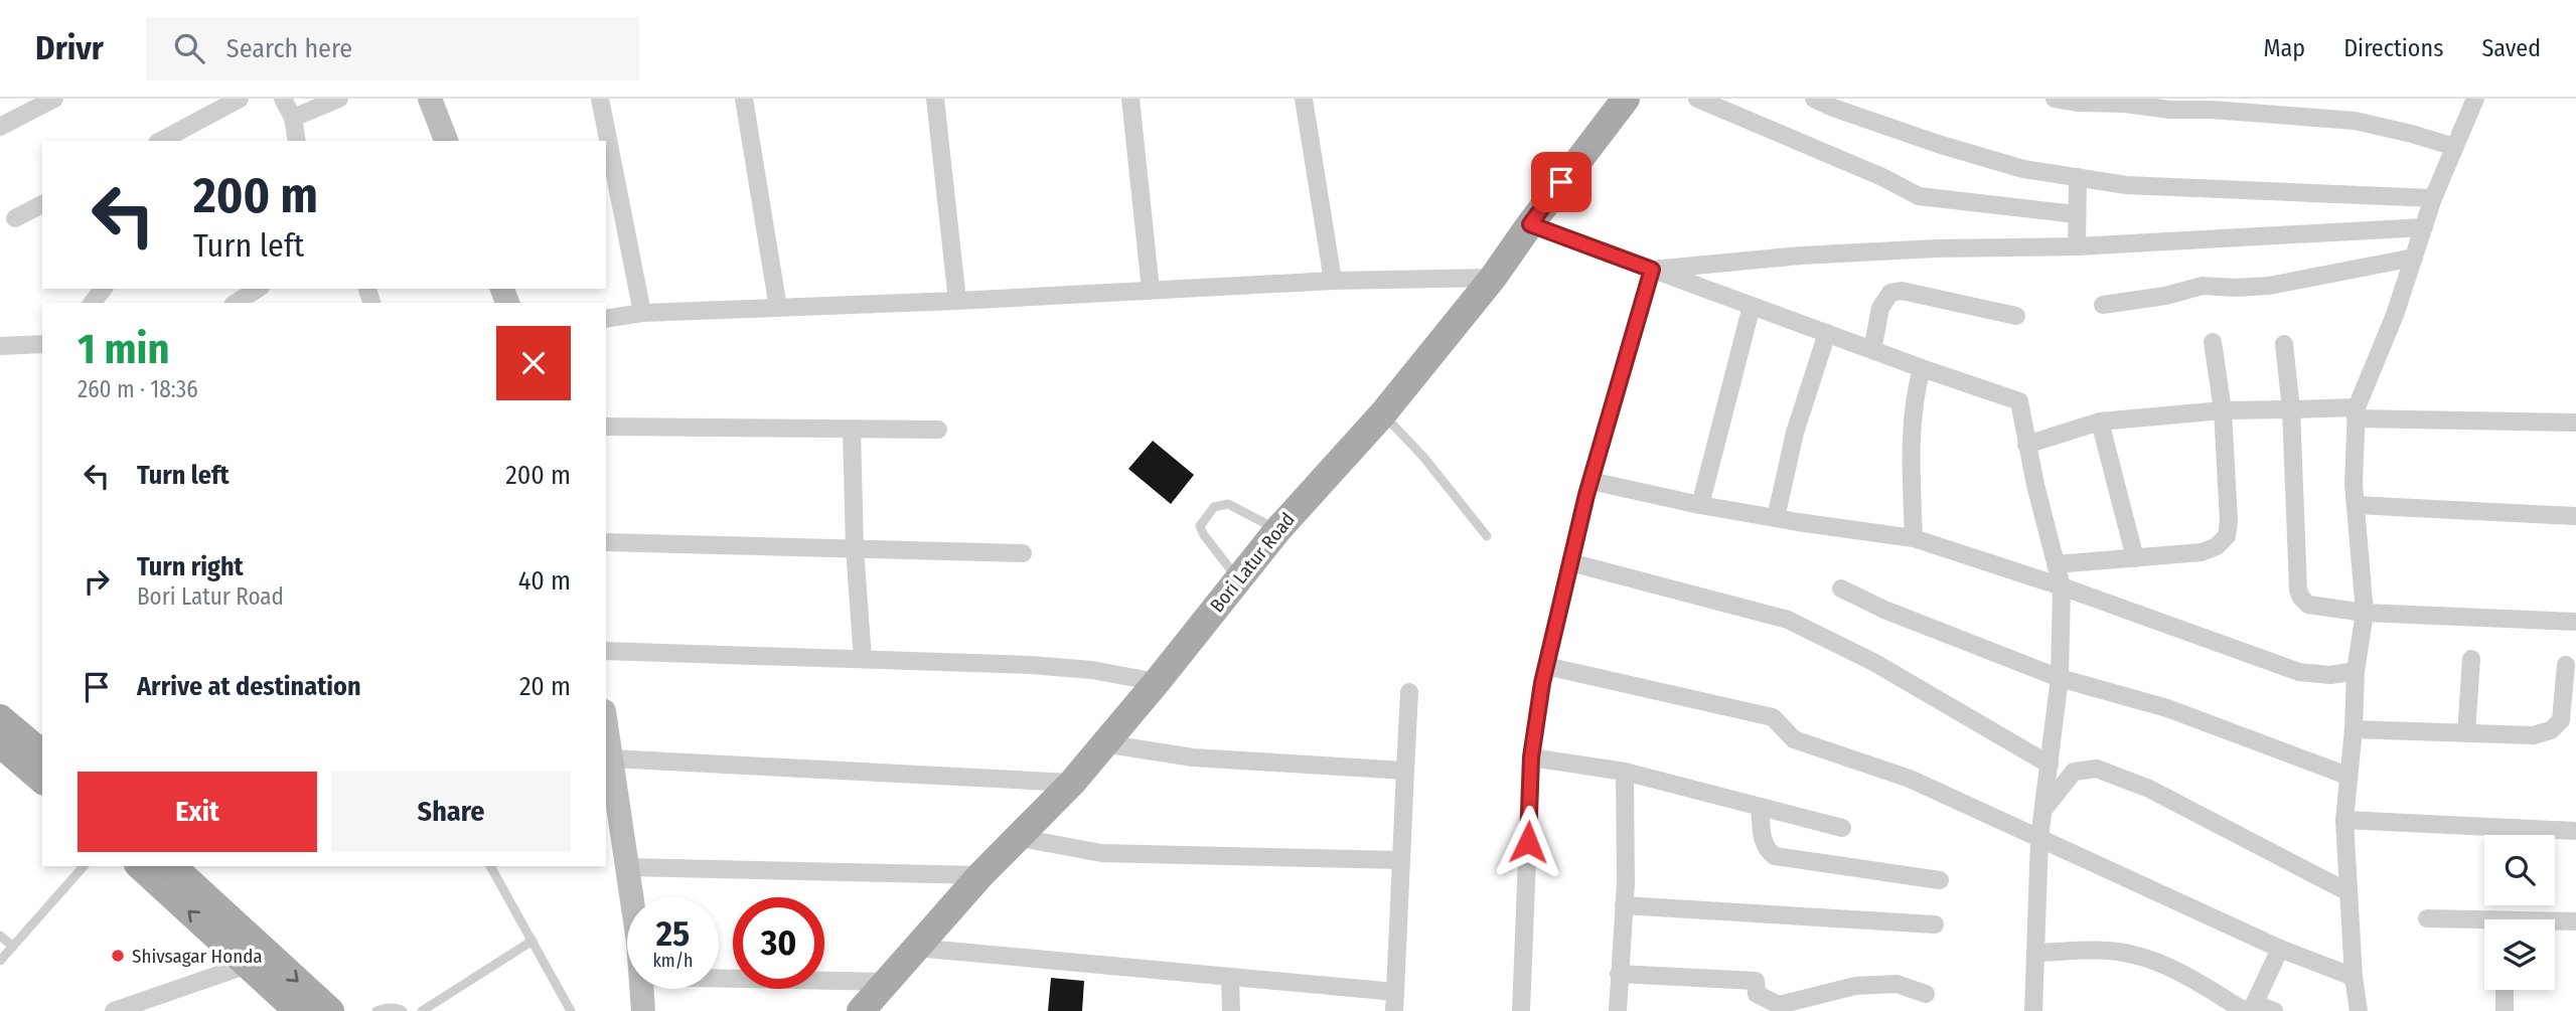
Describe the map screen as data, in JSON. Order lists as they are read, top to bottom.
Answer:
{
  "streets": {
    "main road": ["Bori Latur Road"]
  },
  "places": ["Shivsagar Honda"],
  "page": {
    "header": "Drivr",
    "search": "Search here",
    "nav": ["Map", "Directions", "Saved"],
    "turn": ["200 m", "Turn left"],
    "heading": ["1 min", "260 m · 18:36"],
    "list": [
      {
        "name": "Turn left",
        "value": "200 m"
      },
      {
        "name": "Turn right",
        "note": "Bori Latur Road",
        "value": "40 m"
      },
      {
        "name": "Arrive at destination",
        "value": "20 m"
      }
    ],
    "buttons": ["Exit", "Share"],
    "speed": "25 km/h",
    "limit": "30"
  }
}
